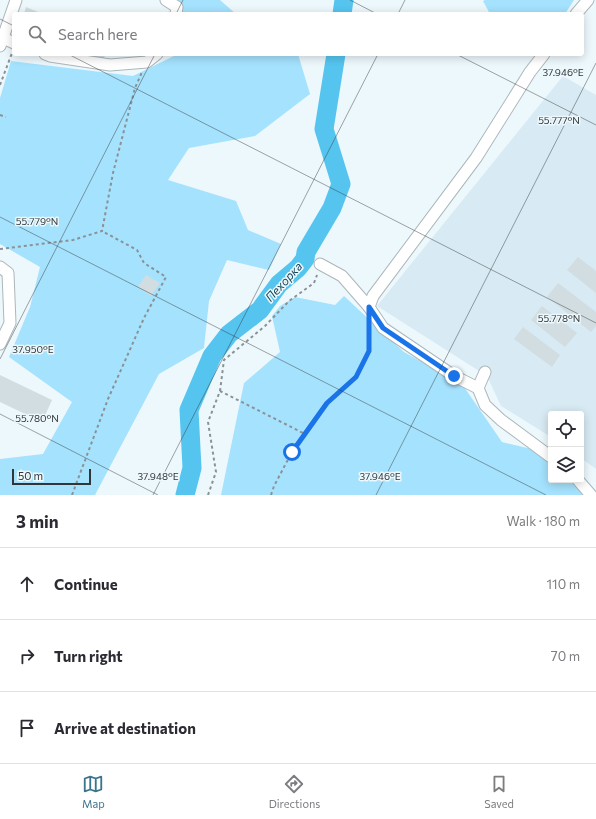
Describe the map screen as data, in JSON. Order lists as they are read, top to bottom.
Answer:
{
  "water": ["Пехорка"],
  "scale_bar": "50 m",
  "page": {
    "search": "Search here",
    "scale": "50 m",
    "heading": ["3 min", "Walk · 180 m"],
    "list": [
      ["Continue", "110 m"],
      ["Turn right", "70 m"],
      "Arrive at destination"
    ],
    "nav": ["Map", "Directions", "Saved"]
  },
  "coordinates": [
    "37.946°E",
    "55.777°N",
    "55.779°N",
    "55.778°N",
    "37.950°E",
    "55.780°N",
    "37.948°E"
  ]
}
